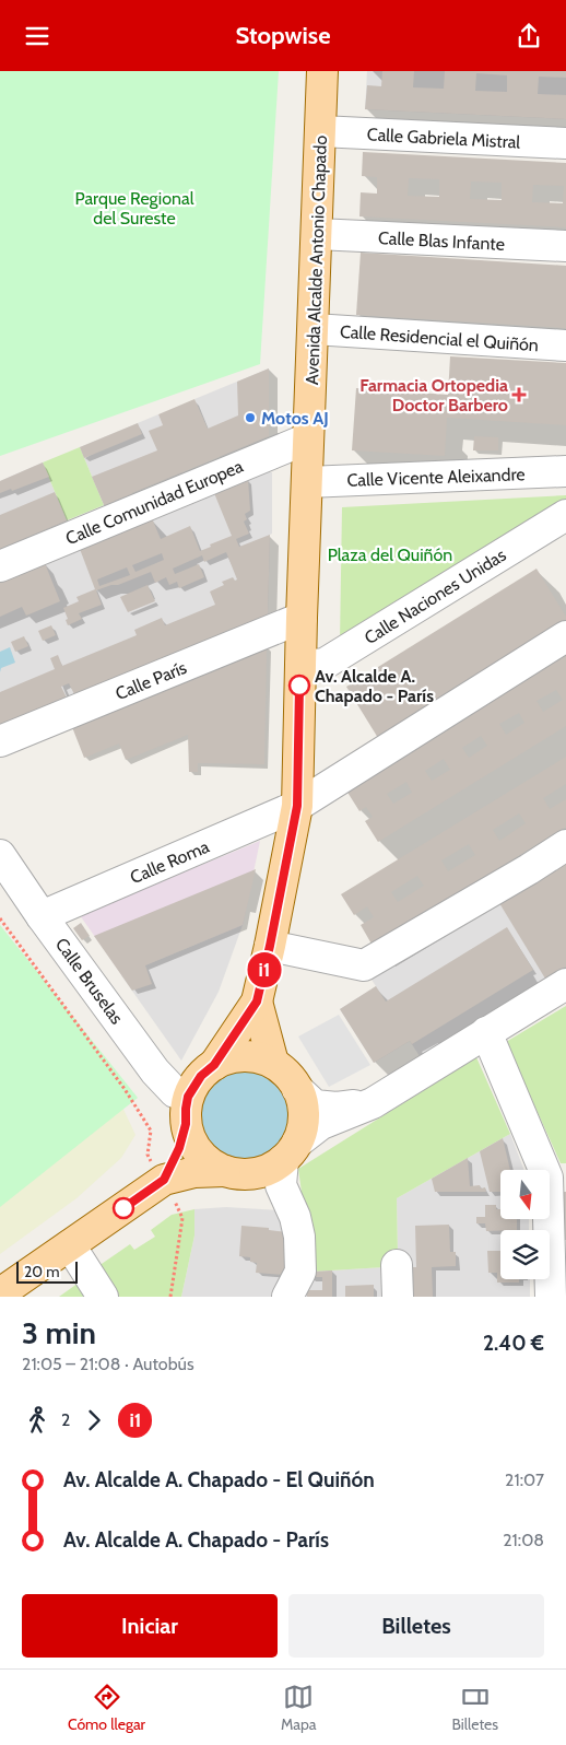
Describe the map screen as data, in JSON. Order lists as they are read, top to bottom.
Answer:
{
  "streets": {
    "main road": ["Avenida Alcalde Antonio Chapado"],
    "street": [
      "Calle Gabriela Mistral",
      "Calle Blas Infante",
      "Calle Residencial el Quiñón",
      "Calle Vicente Aleixandre",
      "Calle Comunidad Europea",
      "Calle Naciones Unidas",
      "Calle París",
      "Calle Roma",
      "Calle Bruselas"
    ]
  },
  "crossings": [
    ["Calle Gabriela Mistral", "Avenida Alcalde Antonio Chapado"],
    ["Calle Blas Infante", "Avenida Alcalde Antonio Chapado"],
    ["Avenida Alcalde Antonio Chapado", "Calle Residencial el Quiñón"],
    ["Avenida Alcalde Antonio Chapado", "Calle Vicente Aleixandre"],
    ["Avenida Alcalde Antonio Chapado", "Calle Comunidad Europea"],
    ["Avenida Alcalde Antonio Chapado", "Calle Naciones Unidas"],
    ["Avenida Alcalde Antonio Chapado", "Calle París"],
    ["Avenida Alcalde Antonio Chapado", "Calle Roma"],
    ["Avenida Alcalde Antonio Chapado", "Calle Bruselas"],
    ["Calle Roma", "Calle Bruselas"]
  ],
  "parks": ["Parque Regional del Sureste", "Plaza del Quiñón"],
  "places": {
    "health": ["Farmacia Ortopedia Doctor Barbero"],
    "other": ["Motos AJ", "Av. Alcalde A. Chapado - París"]
  },
  "lines": ["bus line i1"],
  "scale_bar": "20 m",
  "north": "bottom",
  "page": {
    "header": "Stopwise",
    "on_map": "i1",
    "scale": "20 m",
    "heading": ["3 min", "21:05 – 21:08 · Autobús", "2.40 €"],
    "legs": ["2", "i1"],
    "list": [
      {
        "name": "Av. Alcalde A. Chapado - El Quiñón",
        "value": "21:07"
      },
      {
        "name": "Av. Alcalde A. Chapado - París",
        "value": "21:08"
      }
    ],
    "buttons": ["Iniciar", "Billetes"],
    "tabs": ["Cómo llegar", "Mapa", "Billetes"]
  }
}
